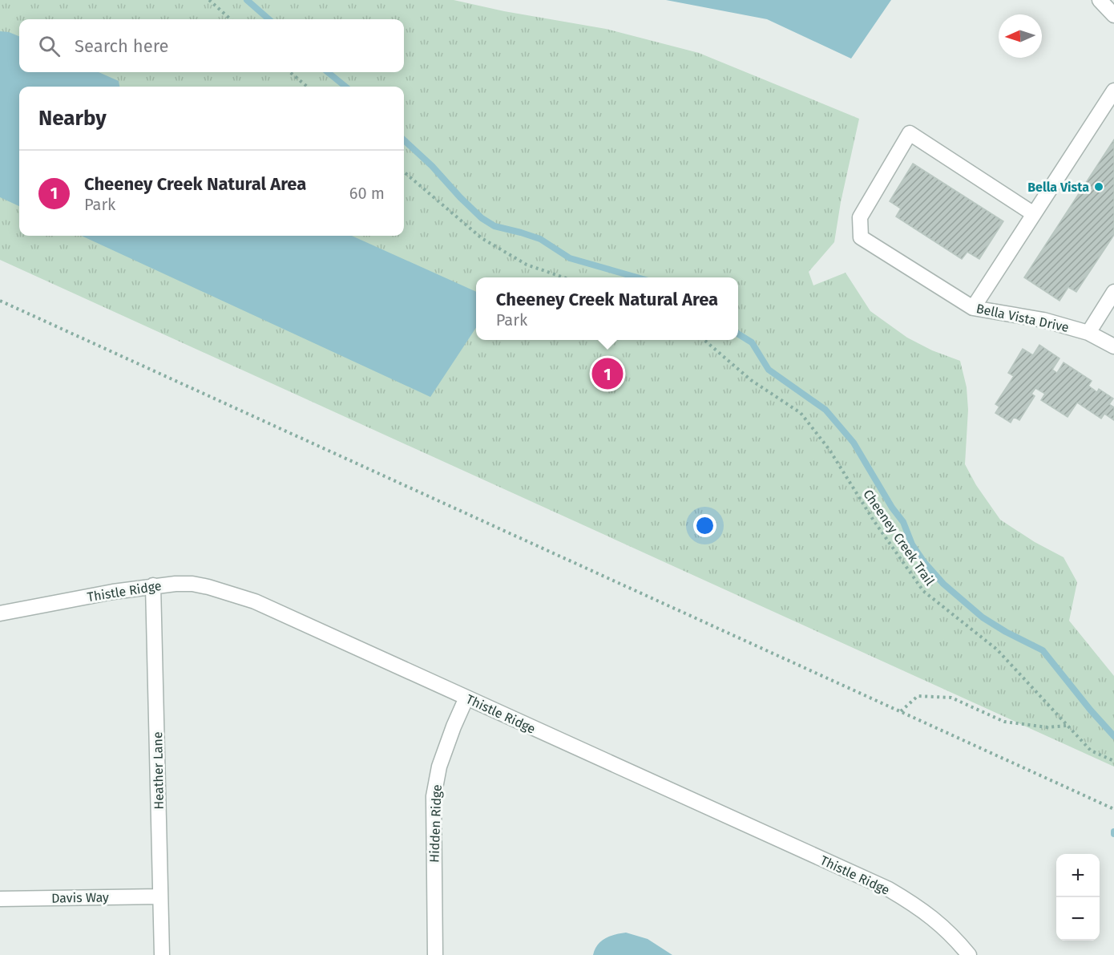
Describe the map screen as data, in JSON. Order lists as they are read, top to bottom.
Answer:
{
  "streets": {
    "street": [
      "Bella Vista Drive",
      "Thistle Ridge",
      "Heather Lane",
      "Hidden Ridge",
      "Davis Way"
    ],
    "path": ["Cheeney Creek Trail"]
  },
  "crossings": [
    ["Thistle Ridge", "Heather Lane"],
    ["Thistle Ridge", "Hidden Ridge"],
    ["Heather Lane", "Davis Way"]
  ],
  "places": ["Bella Vista"],
  "north": "left",
  "page": {
    "search": "Search here",
    "heading": "Nearby",
    "list": [
      {
        "mark": "1",
        "name": "Cheeney Creek Natural Area",
        "note": "Park",
        "value": "60 m"
      }
    ],
    "popup": ["Cheeney Creek Natural Area", "Park"],
    "pins": "1",
    "map_buttons": ["+", "−"]
  }
}
